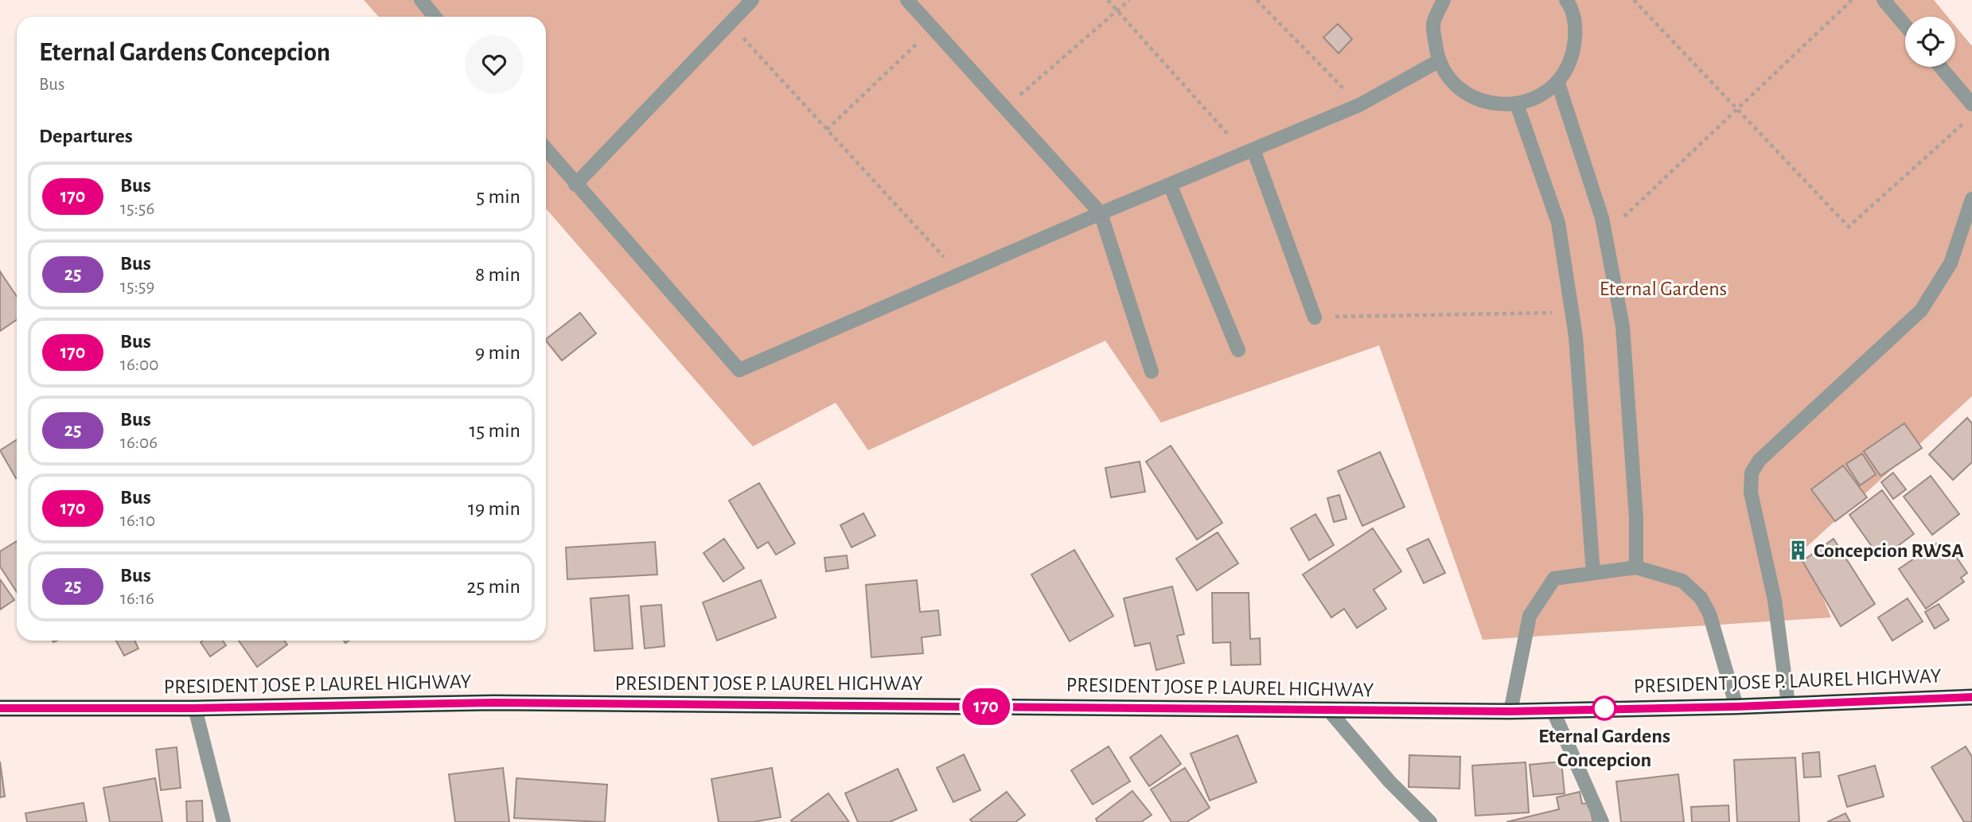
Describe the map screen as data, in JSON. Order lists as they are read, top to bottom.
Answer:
{
  "streets": {
    "highway": ["PRESIDENT JOSE P. LAUREL HIGHWAY"]
  },
  "parks": ["Eternal Gardens"],
  "places": {
    "building": ["Concepcion RWSA"],
    "other": ["Eternal Gardens Concepcion"]
  },
  "lines": ["bus line 170"],
  "page": {
    "on_map": "170",
    "heading": [
      ["Eternal Gardens Concepcion", "Bus"],
      "Departures"
    ],
    "list": [
      {
        "mark": "170",
        "name": "Bus",
        "note": "15:56",
        "value": "5 min"
      },
      {
        "mark": "25",
        "name": "Bus",
        "note": "15:59",
        "value": "8 min"
      },
      {
        "mark": "170",
        "name": "Bus",
        "note": "16:00",
        "value": "9 min"
      },
      {
        "mark": "25",
        "name": "Bus",
        "note": "16:06",
        "value": "15 min"
      },
      {
        "mark": "170",
        "name": "Bus",
        "note": "16:10",
        "value": "19 min"
      },
      {
        "mark": "25",
        "name": "Bus",
        "note": "16:16",
        "value": "25 min"
      }
    ]
  }
}
